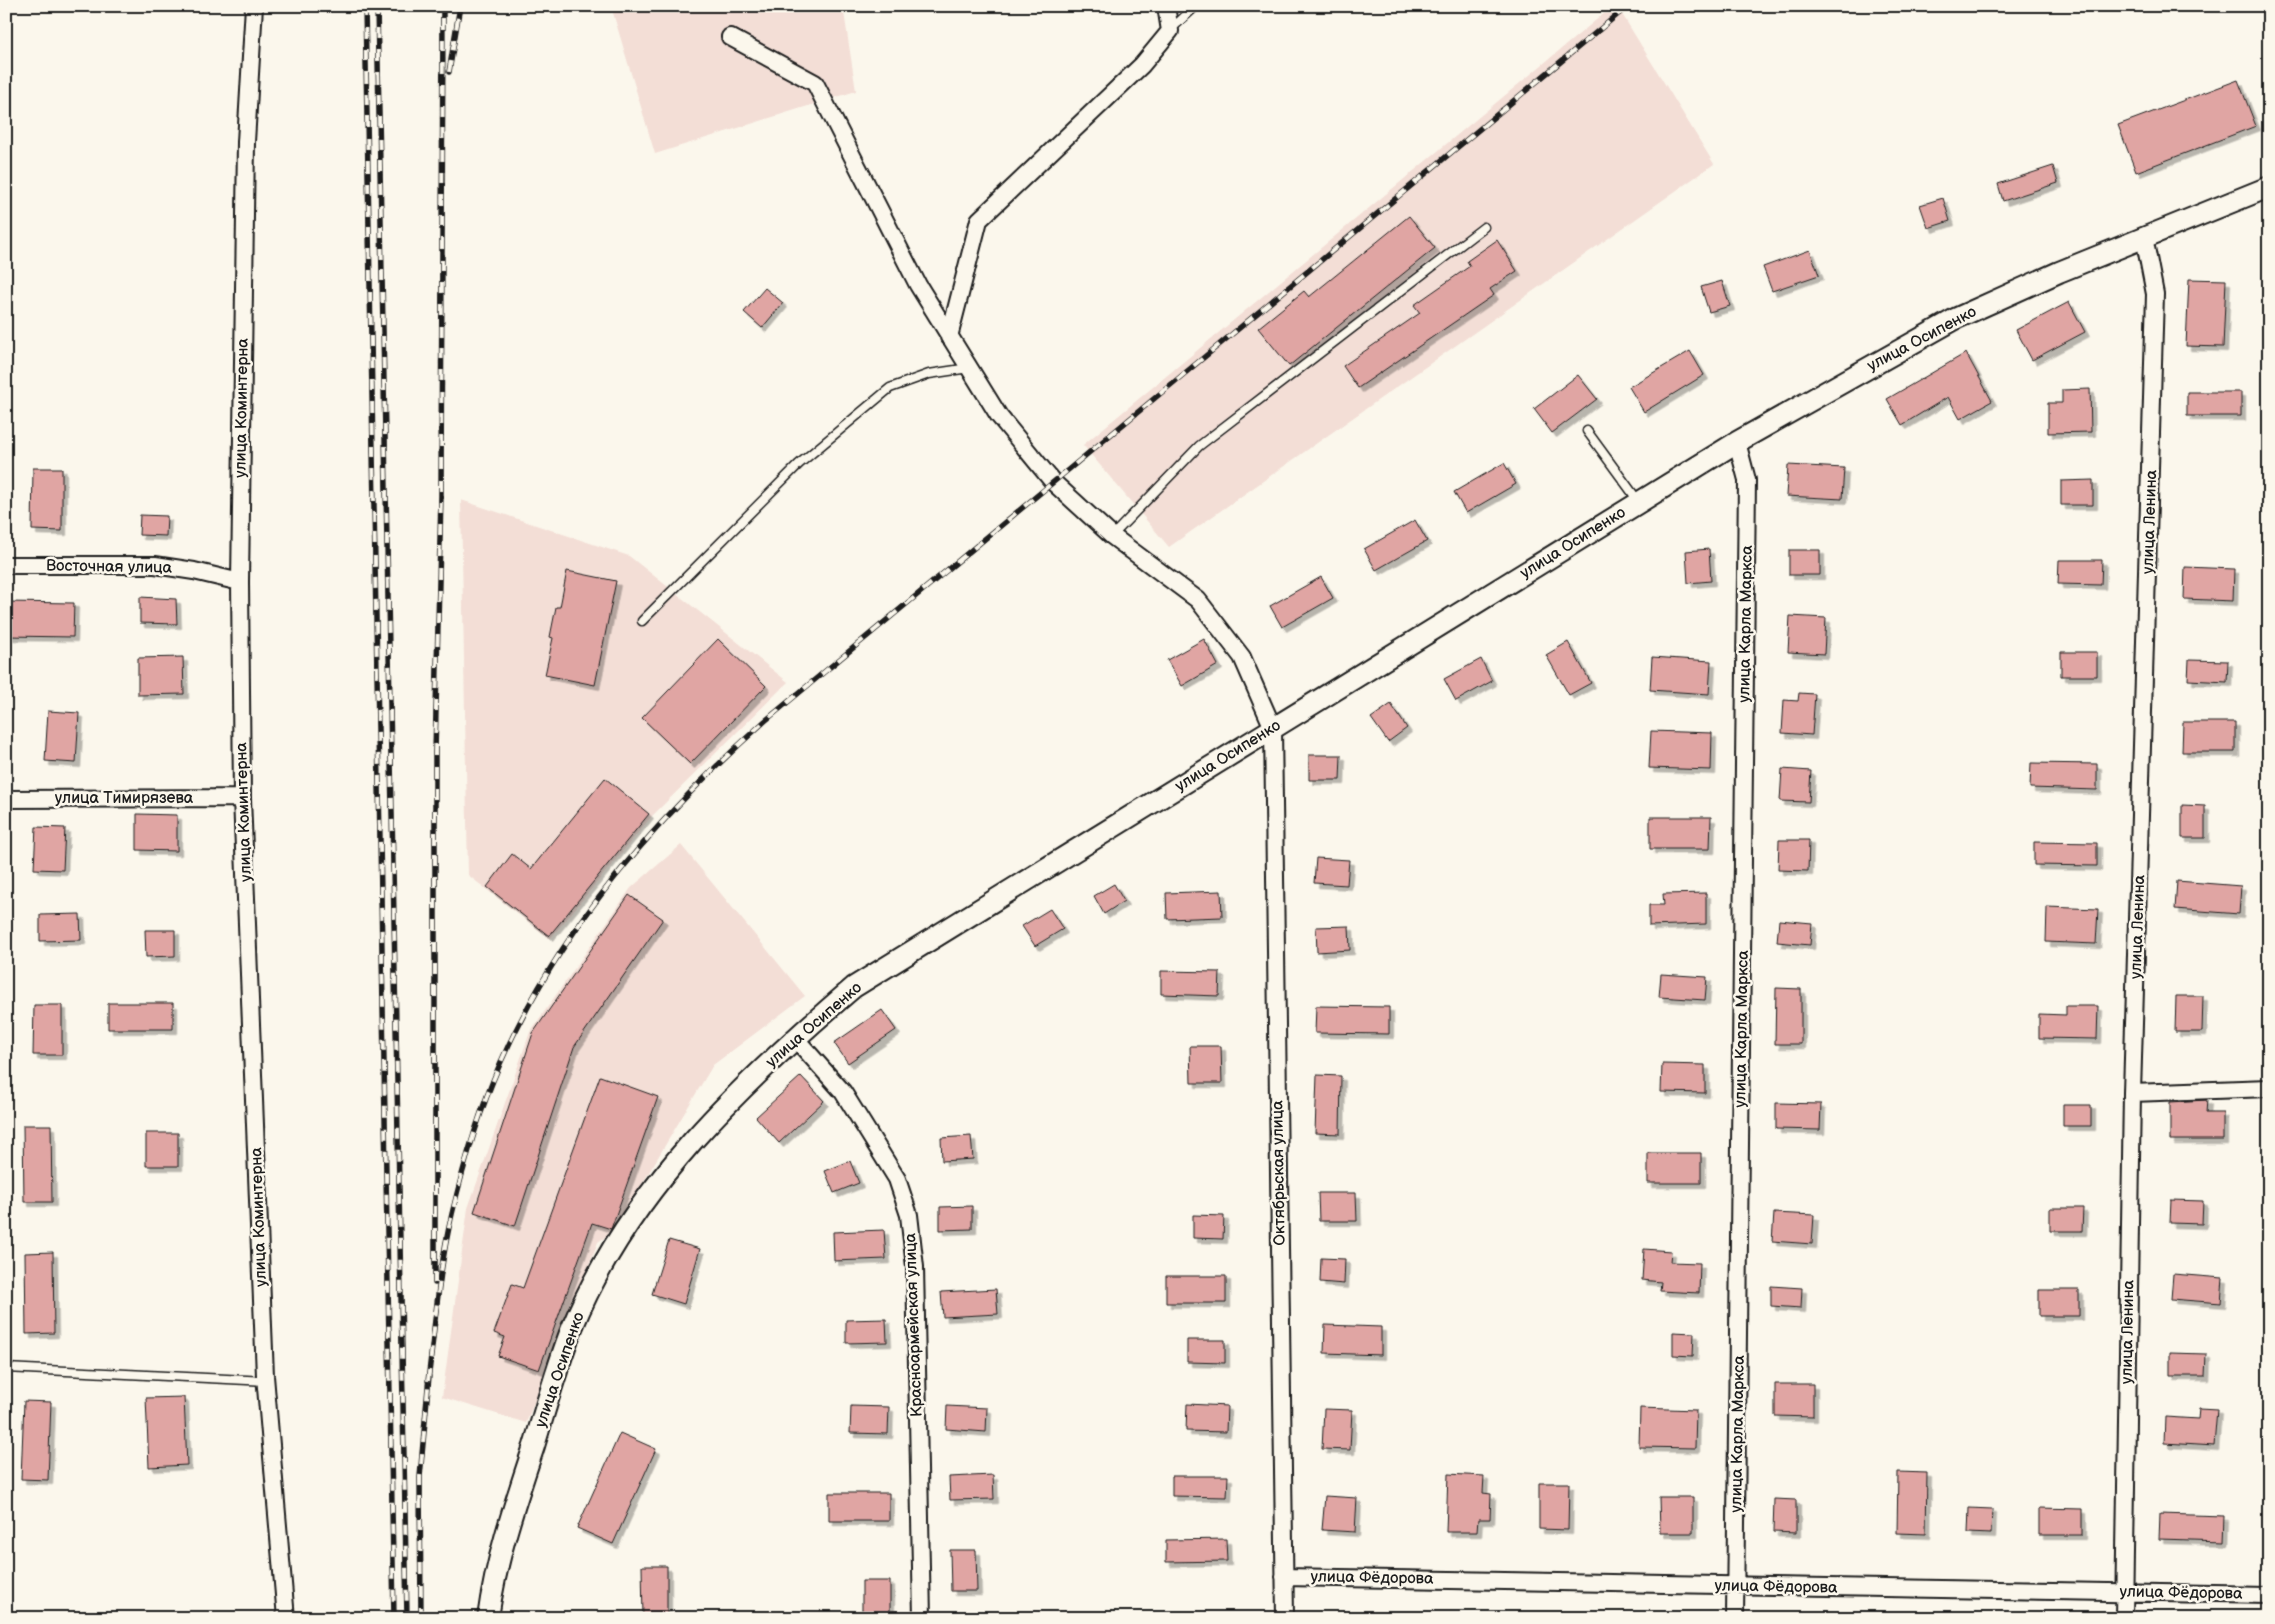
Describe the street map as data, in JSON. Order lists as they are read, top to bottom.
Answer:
{
  "streets": {
    "street": [
      "улица Осипенко",
      "улица Коминтерна",
      "улица Ленина",
      "Восточная улица",
      "улица Карла Маркса",
      "улица Тимирязева",
      "Октябрьская улица",
      "Красноармейская улица",
      "улица Фёдорова"
    ]
  },
  "crossings": [
    ["улица Осипенко", "улица Ленина"],
    ["улица Осипенко", "улица Карла Маркса"],
    ["улица Осипенко", "Октябрьская улица"],
    ["улица Осипенко", "Красноармейская улица"],
    ["улица Коминтерна", "Восточная улица"],
    ["улица Коминтерна", "улица Тимирязева"],
    ["улица Ленина", "улица Фёдорова"],
    ["улица Карла Маркса", "улица Фёдорова"],
    ["Октябрьская улица", "улица Фёдорова"]
  ]
}
